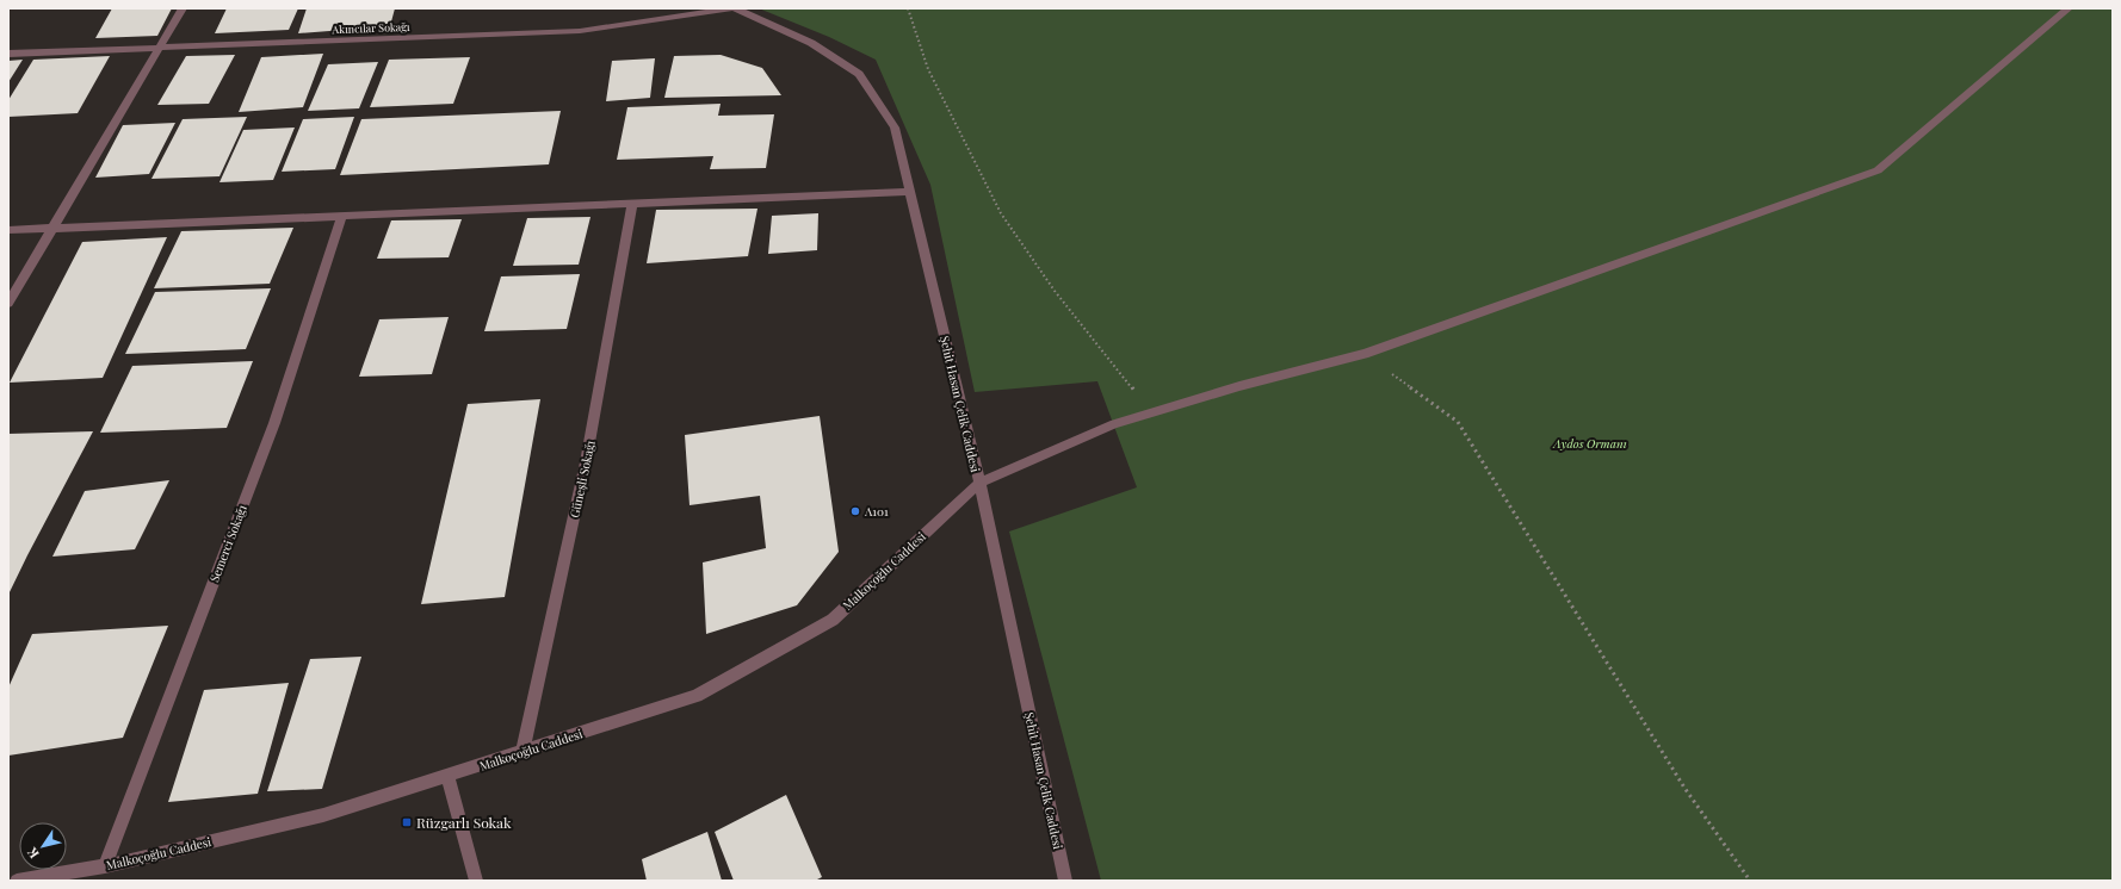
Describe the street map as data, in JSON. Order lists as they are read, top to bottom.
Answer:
{
  "streets": {
    "street": [
      "Akıncılar Sokağı",
      "Şehit Hasan Çelik Caddesi",
      "Güneşli Sokağı",
      "Semerci Sokağı",
      "Malkoçoğlu Caddesi"
    ]
  },
  "crossings": [
    ["Şehit Hasan Çelik Caddesi", "Malkoçoğlu Caddesi"],
    ["Güneşli Sokağı", "Malkoçoğlu Caddesi"],
    ["Semerci Sokağı", "Malkoçoğlu Caddesi"]
  ],
  "parks": ["Aydos Ormanı"],
  "places": {
    "other": ["A101"],
    "transit": ["Rüzgarlı Sokak"]
  },
  "north": "bottom left"
}
